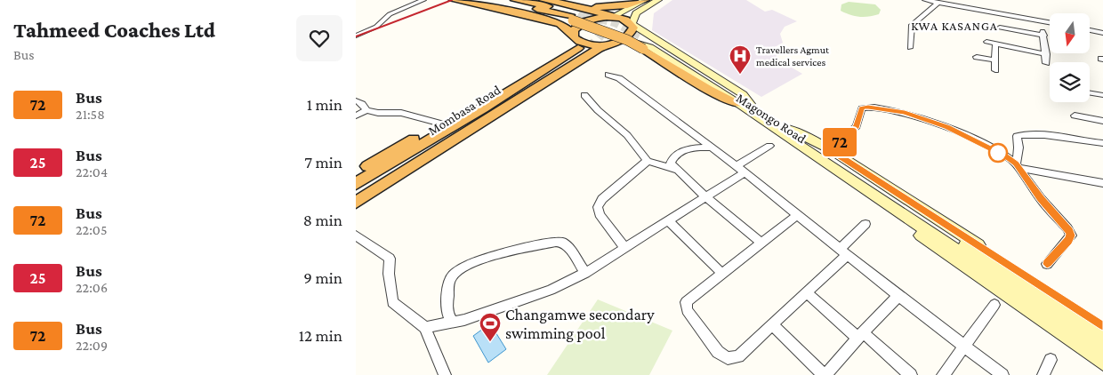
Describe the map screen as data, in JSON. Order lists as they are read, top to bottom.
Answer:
{
  "streets": {
    "highway": ["Mombasa Road"],
    "main road": ["Magongo Road"]
  },
  "districts": ["KWA KASANGA"],
  "places": {
    "hospital": ["Travellers Agmut medical services"],
    "sports": ["Changamwe secondary swimming pool"]
  },
  "lines": ["bus line 72"],
  "north": "bottom",
  "page": {
    "heading": ["Tahmeed Coaches Ltd", "Bus"],
    "on_map": "72",
    "list": [
      {
        "mark": "72",
        "name": "Bus",
        "note": "21:58",
        "value": "1 min"
      },
      {
        "mark": "25",
        "name": "Bus",
        "note": "22:04",
        "value": "7 min"
      },
      {
        "mark": "72",
        "name": "Bus",
        "note": "22:05",
        "value": "8 min"
      },
      {
        "mark": "25",
        "name": "Bus",
        "note": "22:06",
        "value": "9 min"
      },
      {
        "mark": "72",
        "name": "Bus",
        "note": "22:09",
        "value": "12 min"
      }
    ]
  }
}
